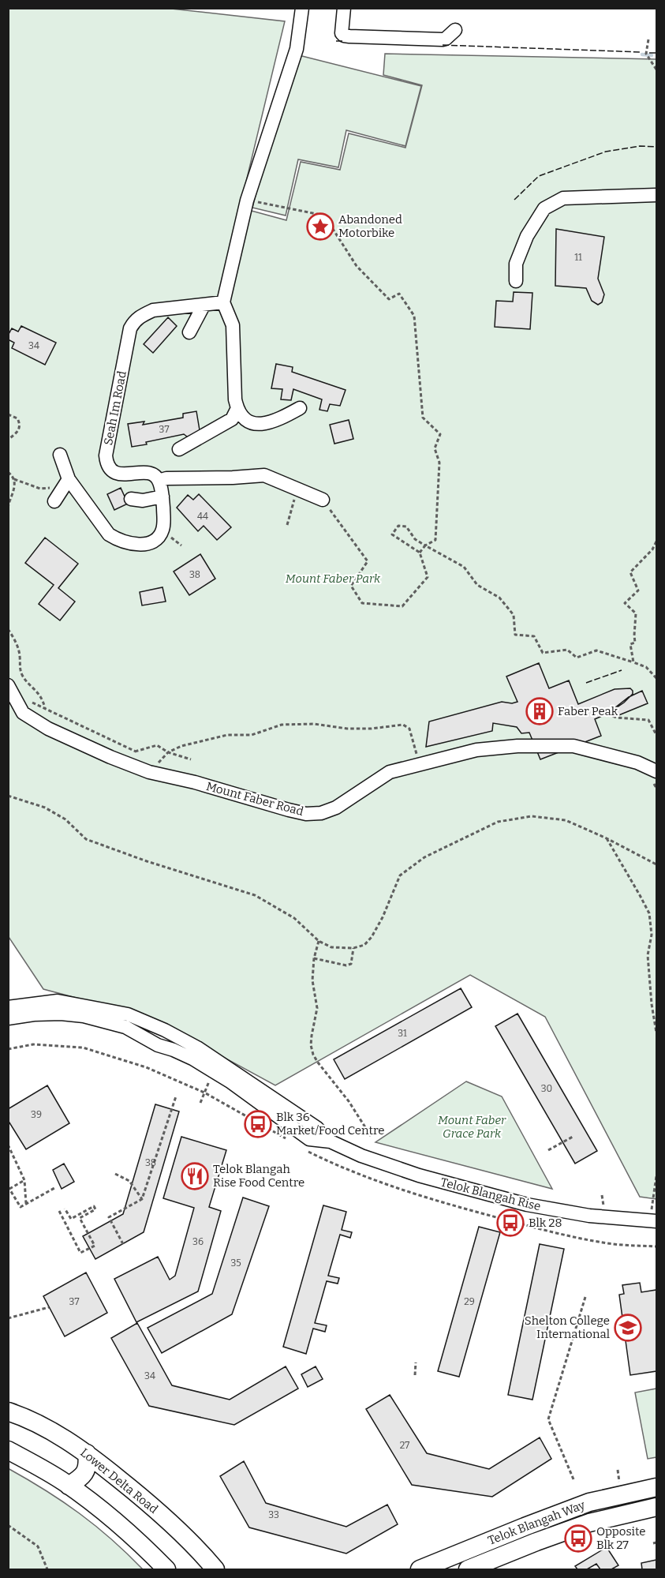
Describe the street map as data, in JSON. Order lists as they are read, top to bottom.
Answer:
{
  "streets": {
    "main road": ["Lower Delta Road", "Telok Blangah Way"],
    "street": ["Seah Im Road", "Mount Faber Road", "Telok Blangah Rise"]
  },
  "parks": ["Mount Faber Park", "Mount Faber Grace Park"],
  "places": {
    "place": ["Abandoned Motorbike"],
    "building": ["Faber Peak"],
    "bus stop": ["Blk 36 Market/Food Centre", "Blk 28", "Opposite Blk 27"],
    "restaurant": ["Telok Blangah Rise Food Centre"],
    "school or university": ["Shelton College International"]
  },
  "house_numbers": [
    "11",
    "34",
    "37",
    "44",
    "38",
    "31",
    "30",
    "39",
    "38",
    "36",
    "35",
    "37",
    "29",
    "34",
    "27",
    "33"
  ]
}
